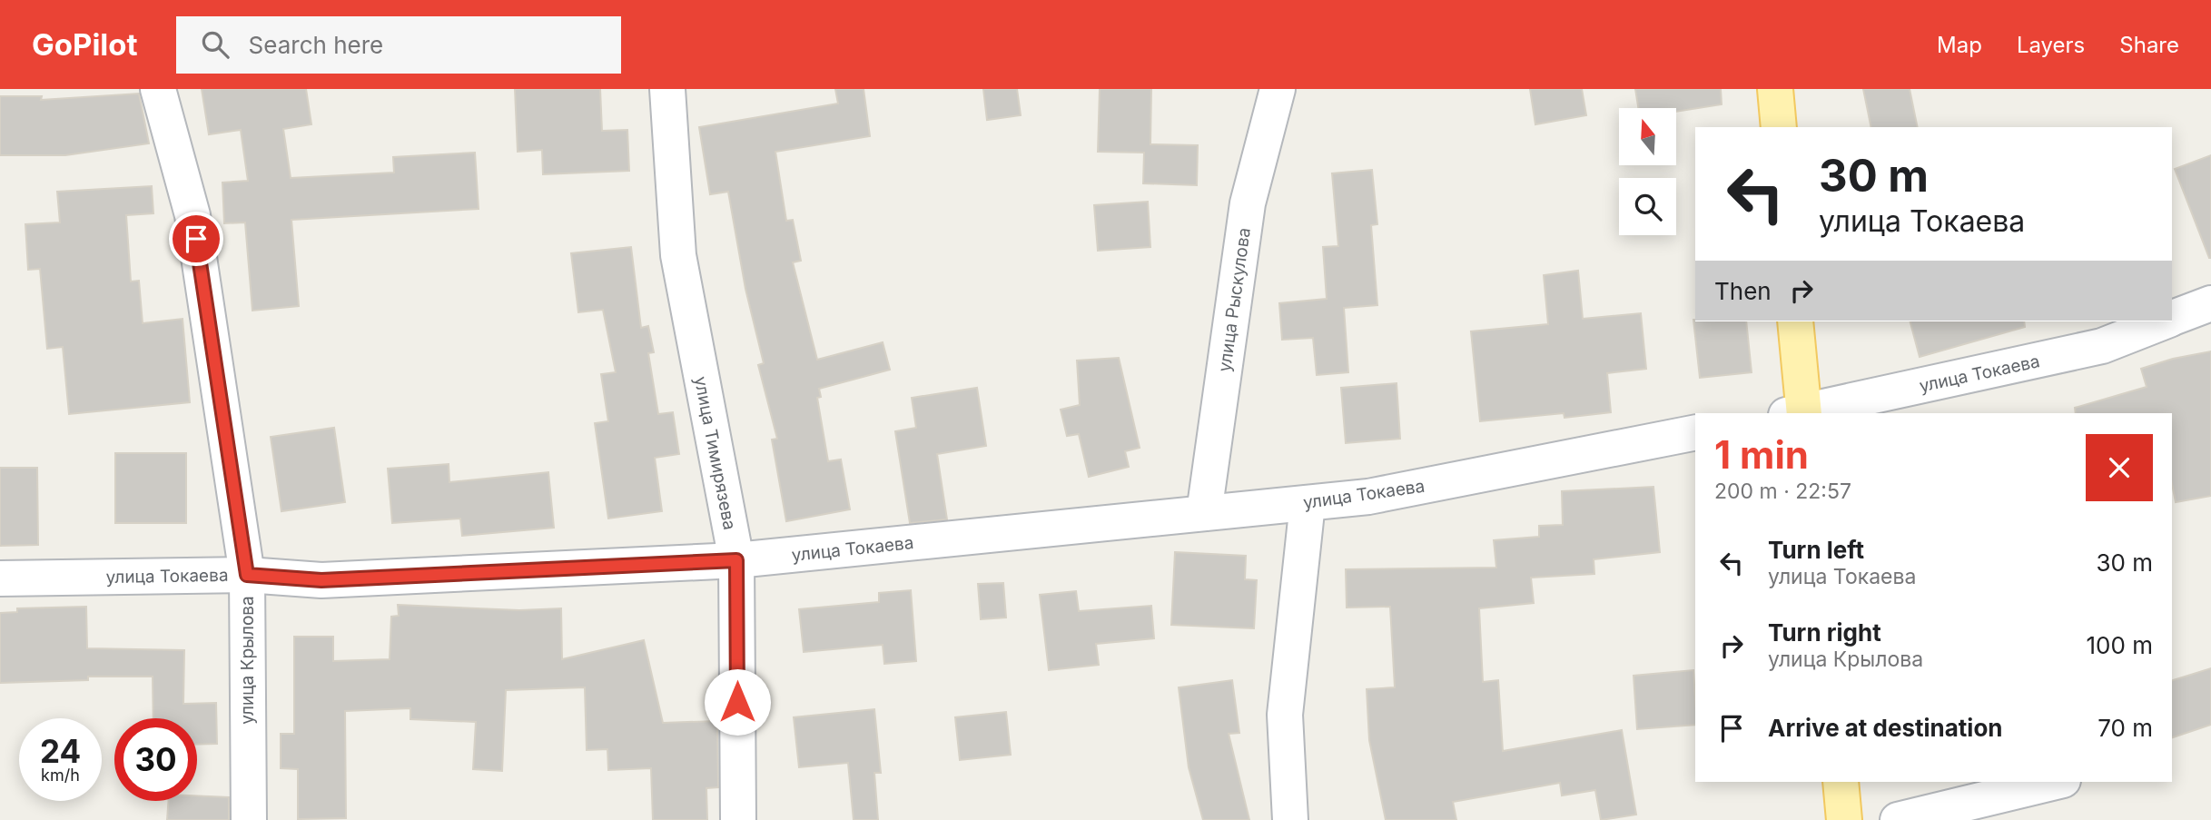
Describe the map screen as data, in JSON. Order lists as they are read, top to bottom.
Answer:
{
  "streets": {
    "street": [
      "улица Рыскулова",
      "улица Токаева",
      "улица Тимирязева",
      "улица Крылова"
    ]
  },
  "crossings": [
    ["улица Рыскулова", "улица Токаева"],
    ["улица Токаева", "улица Тимирязева"],
    ["улица Токаева", "улица Крылова"]
  ],
  "north": "top",
  "page": {
    "header": "GoPilot",
    "search": "Search here",
    "nav": ["Map", "Layers", "Share"],
    "turn": ["30 m", "улица Токаева"],
    "then": "Then",
    "heading": ["1 min", "200 m · 22:57"],
    "list": [
      {
        "name": "Turn left",
        "note": "улица Токаева",
        "value": "30 m"
      },
      {
        "name": "Turn right",
        "note": "улица Крылова",
        "value": "100 m"
      },
      {
        "name": "Arrive at destination",
        "value": "70 m"
      }
    ],
    "speed": "24 km/h",
    "limit": "30"
  }
}
